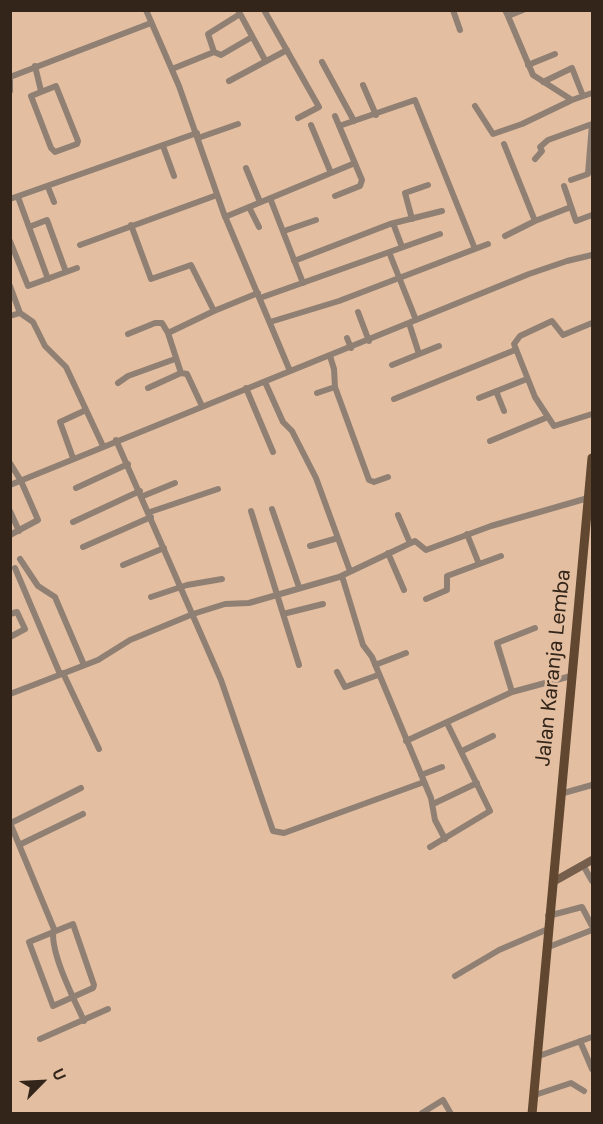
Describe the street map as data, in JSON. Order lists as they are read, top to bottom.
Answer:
{
  "streets": {
    "main road": ["Jalan Karanja Lemba"]
  },
  "north": "top right"
}
